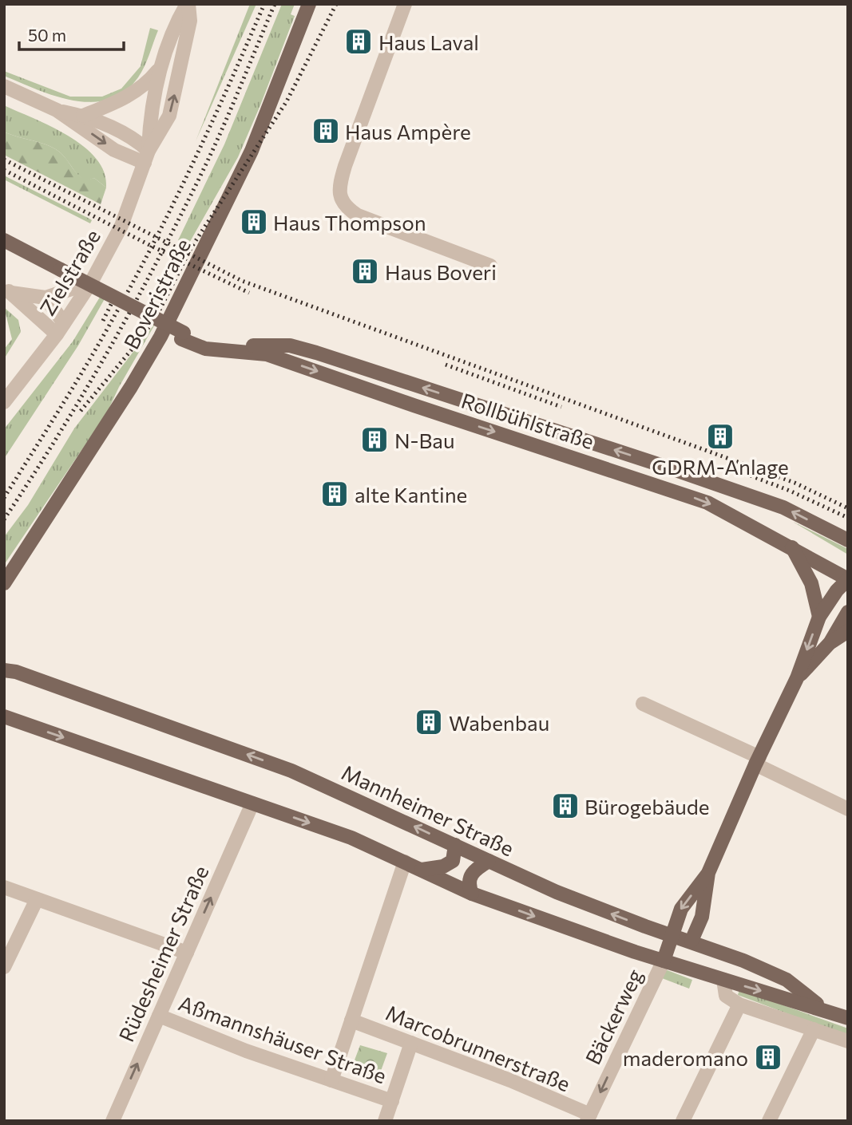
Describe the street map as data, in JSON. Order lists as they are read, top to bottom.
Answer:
{
  "streets": {
    "main road": ["Boveristraße", "Rollbühlstraße", "Mannheimer Straße"],
    "street": [
      "Zielstraße",
      "Rüdesheimer Straße",
      "Bäckerweg",
      "Aßmannshäuser Straße",
      "Marcobrunnerstraße"
    ]
  },
  "crossings": [
    ["Mannheimer Straße", "Rüdesheimer Straße"],
    ["Mannheimer Straße", "Bäckerweg"],
    ["Rüdesheimer Straße", "Aßmannshäuser Straße"],
    ["Bäckerweg", "Marcobrunnerstraße"]
  ],
  "one_way": ["Rüdesheimer Straße"],
  "places": {
    "building": [
      "Haus Laval",
      "Haus Ampère",
      "Haus Thompson",
      "Haus Boveri",
      "GDRM-Anlage",
      "N-Bau",
      "alte Kantine",
      "Wabenbau",
      "Bürogebäude",
      "maderomano"
    ]
  },
  "scale_bar": "50 m"
}
